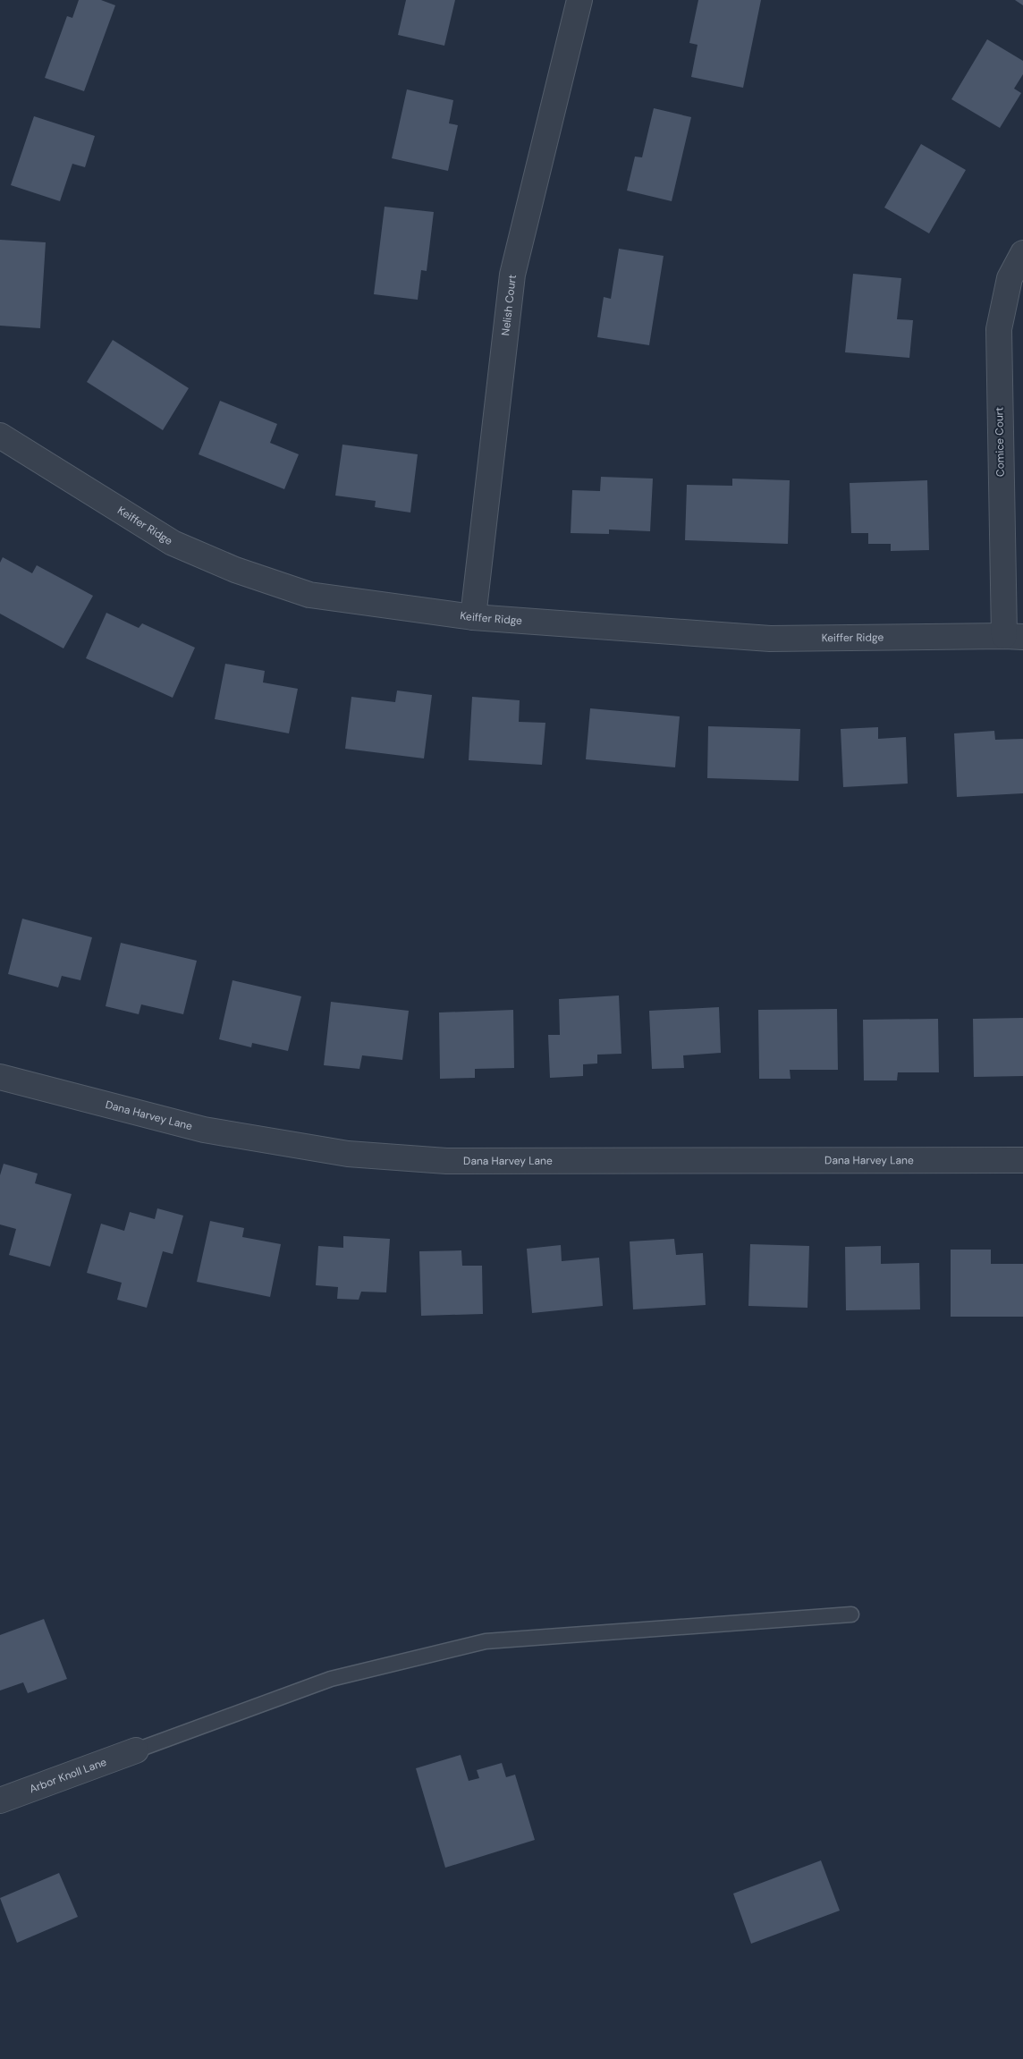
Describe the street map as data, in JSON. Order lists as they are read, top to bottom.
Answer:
{
  "streets": {
    "street": [
      "Nelish Court",
      "Comice Court",
      "Keiffer Ridge",
      "Dana Harvey Lane",
      "Arbor Knoll Lane"
    ]
  },
  "crossings": [
    ["Nelish Court", "Keiffer Ridge"],
    ["Comice Court", "Keiffer Ridge"]
  ]
}
